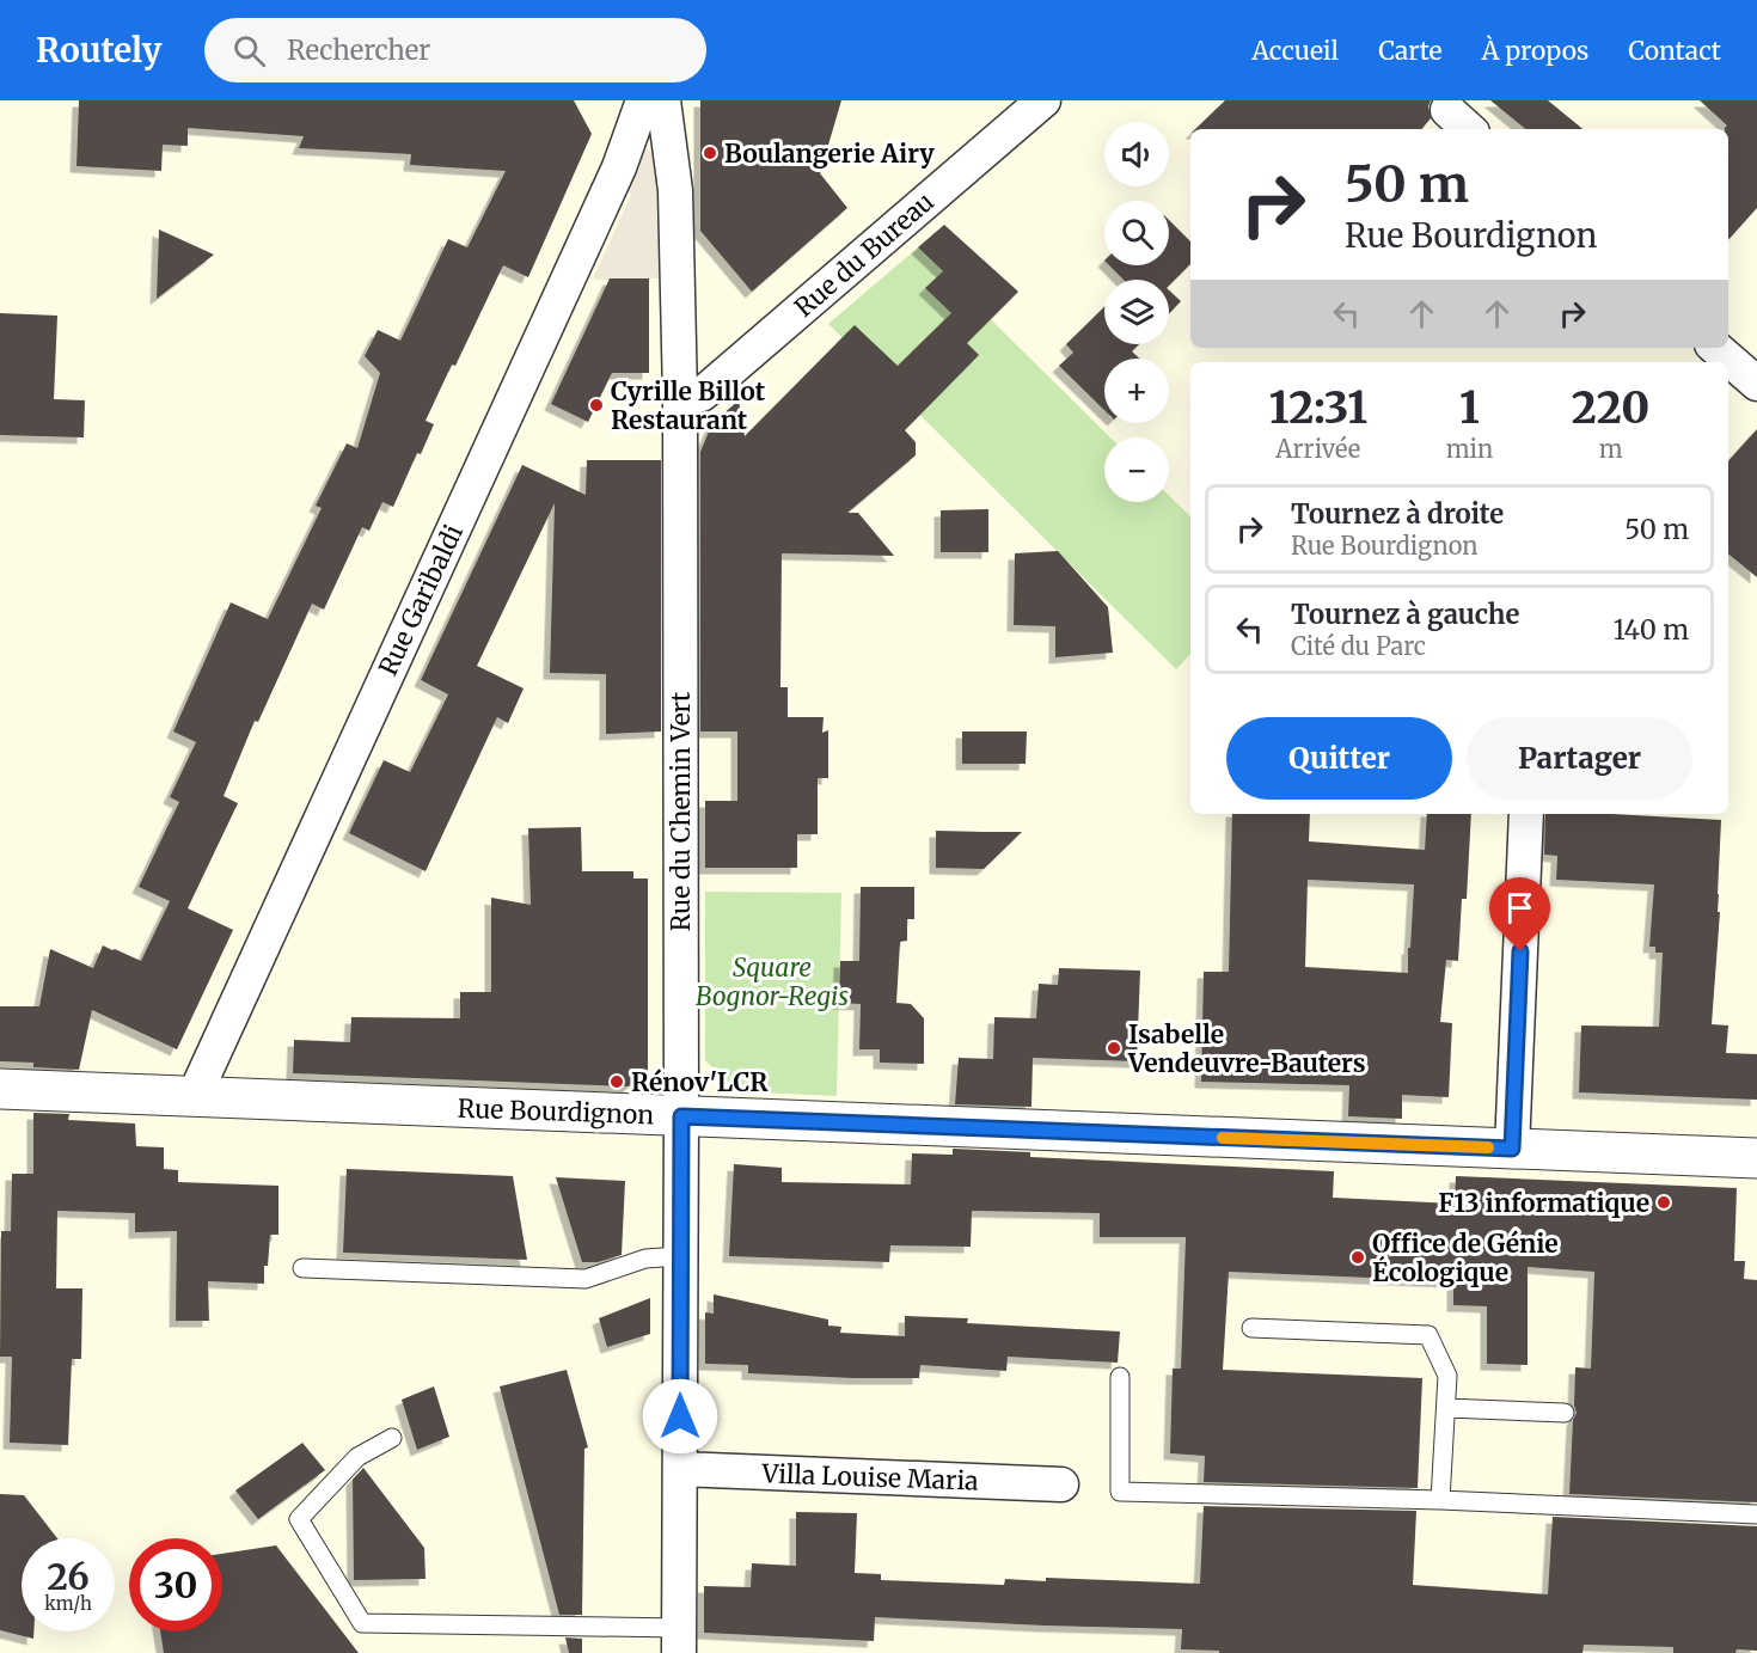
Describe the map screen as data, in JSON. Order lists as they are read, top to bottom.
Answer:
{
  "streets": {
    "street": [
      "Rue du Bureau",
      "Rue Garibaldi",
      "Rue du Chemin Vert",
      "Rue Bourdignon",
      "Villa Louise Maria"
    ]
  },
  "crossings": [
    ["Rue du Bureau", "Rue du Chemin Vert"],
    ["Rue Garibaldi", "Rue Bourdignon"],
    ["Rue du Chemin Vert", "Rue Bourdignon"],
    ["Rue du Chemin Vert", "Villa Louise Maria"]
  ],
  "parks": ["Square Bognor-Regis"],
  "places": [
    "Boulangerie Airy",
    "Cyrille Billot Restaurant",
    "Isabelle Vendeuvre-Bauters",
    "Rénov'LCR",
    "F13 informatique",
    "Office de Génie Écologique"
  ],
  "page": {
    "header": "Routely",
    "search": "Rechercher",
    "nav": [
      "Accueil",
      "Carte",
      "À propos",
      "Contact"
    ],
    "map_buttons": ["+", "−"],
    "turn": ["50 m", "Rue Bourdignon"],
    "eta": [
      "12:31",
      "Arrivée",
      "1",
      "min",
      "220",
      "m"
    ],
    "list": [
      {
        "name": "Tournez à droite",
        "note": "Rue Bourdignon",
        "value": "50 m"
      },
      {
        "name": "Tournez à gauche",
        "note": "Cité du Parc",
        "value": "140 m"
      }
    ],
    "buttons": ["Quitter", "Partager"],
    "speed": "26 km/h",
    "limit": "30"
  }
}
